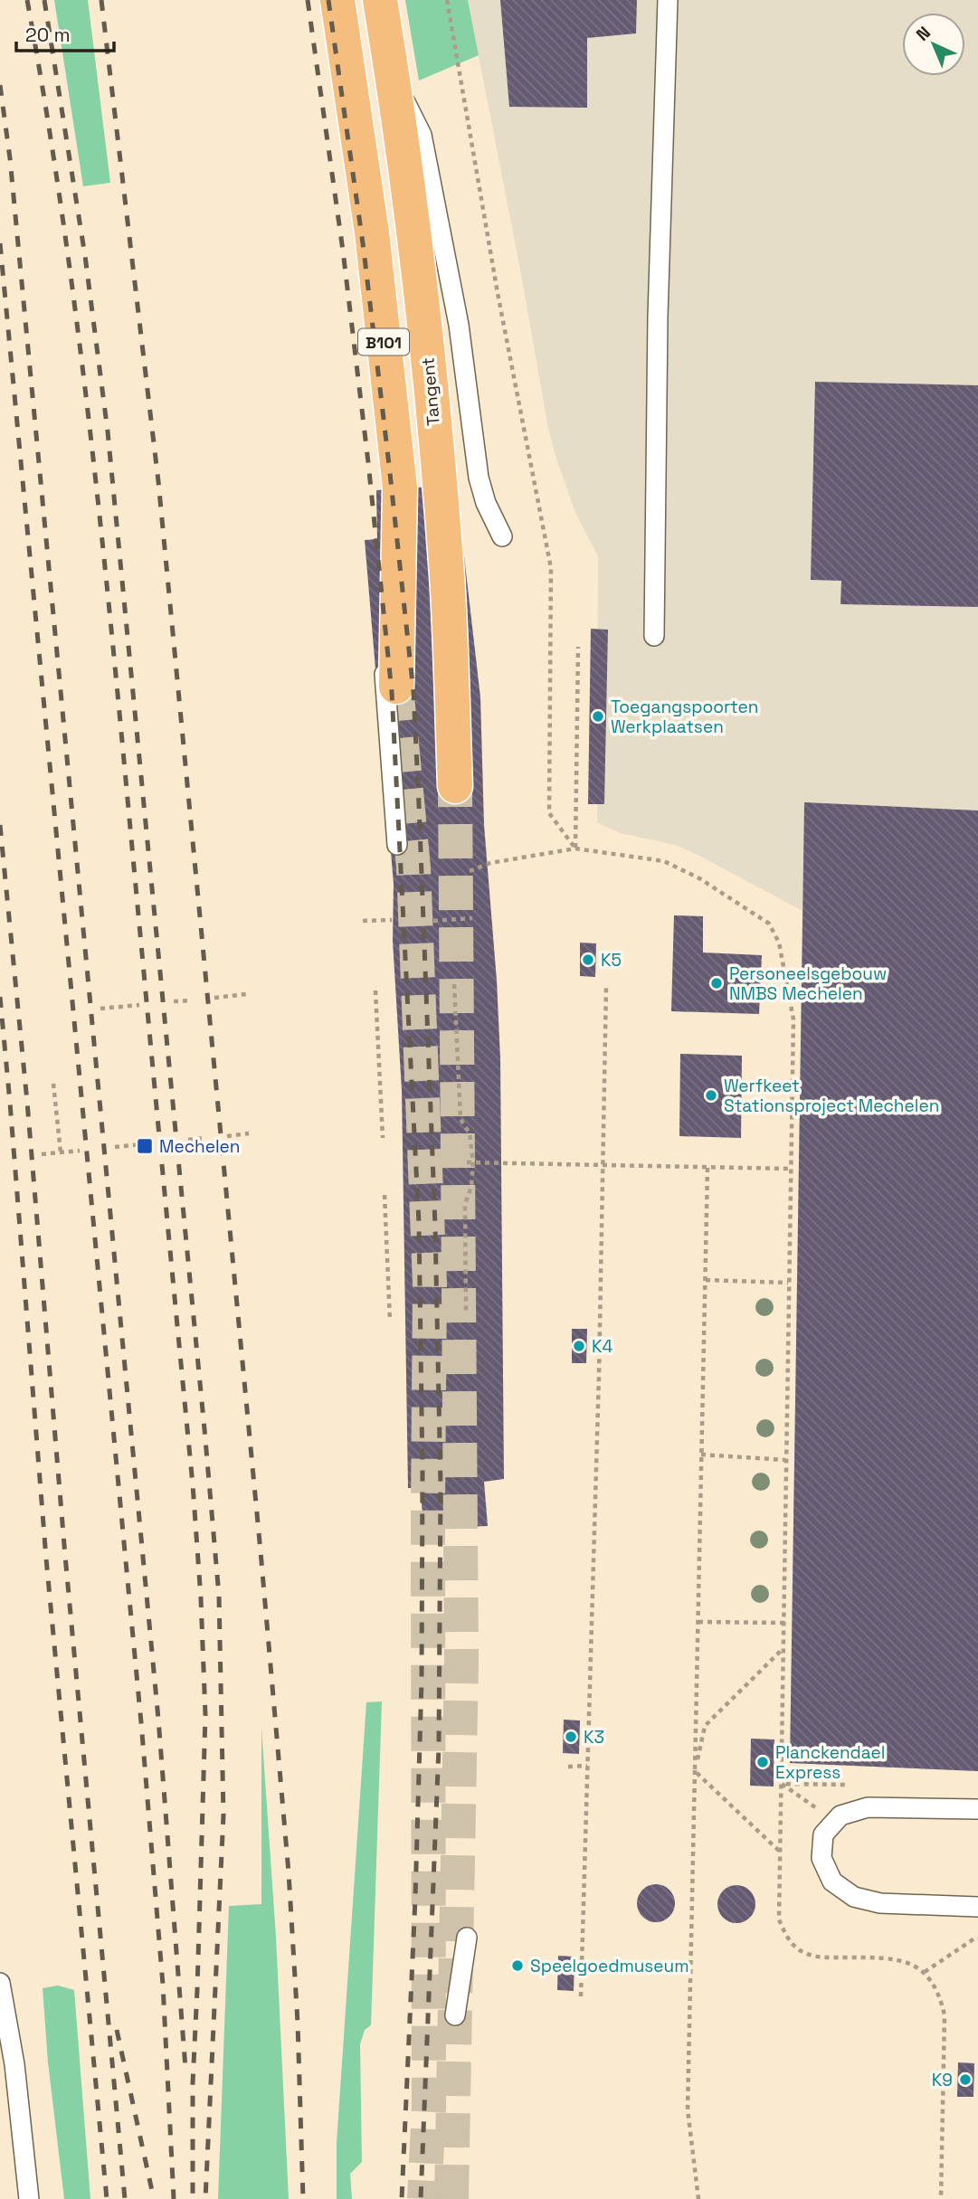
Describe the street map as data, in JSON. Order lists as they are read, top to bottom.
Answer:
{
  "streets": {
    "highway": ["B101", "Tangent"]
  },
  "places": {
    "other": [
      "Toegangspoorten Werkplaatsen",
      "K5",
      "Personeelsgebouw NMBS Mechelen",
      "Werfkeet Stationsproject Mechelen",
      "K4",
      "K3",
      "Planckendael Express",
      "Speelgoedmuseum",
      "K9"
    ],
    "transit": ["Mechelen"]
  },
  "scale_bar": "20 m",
  "north": "top left"
}
